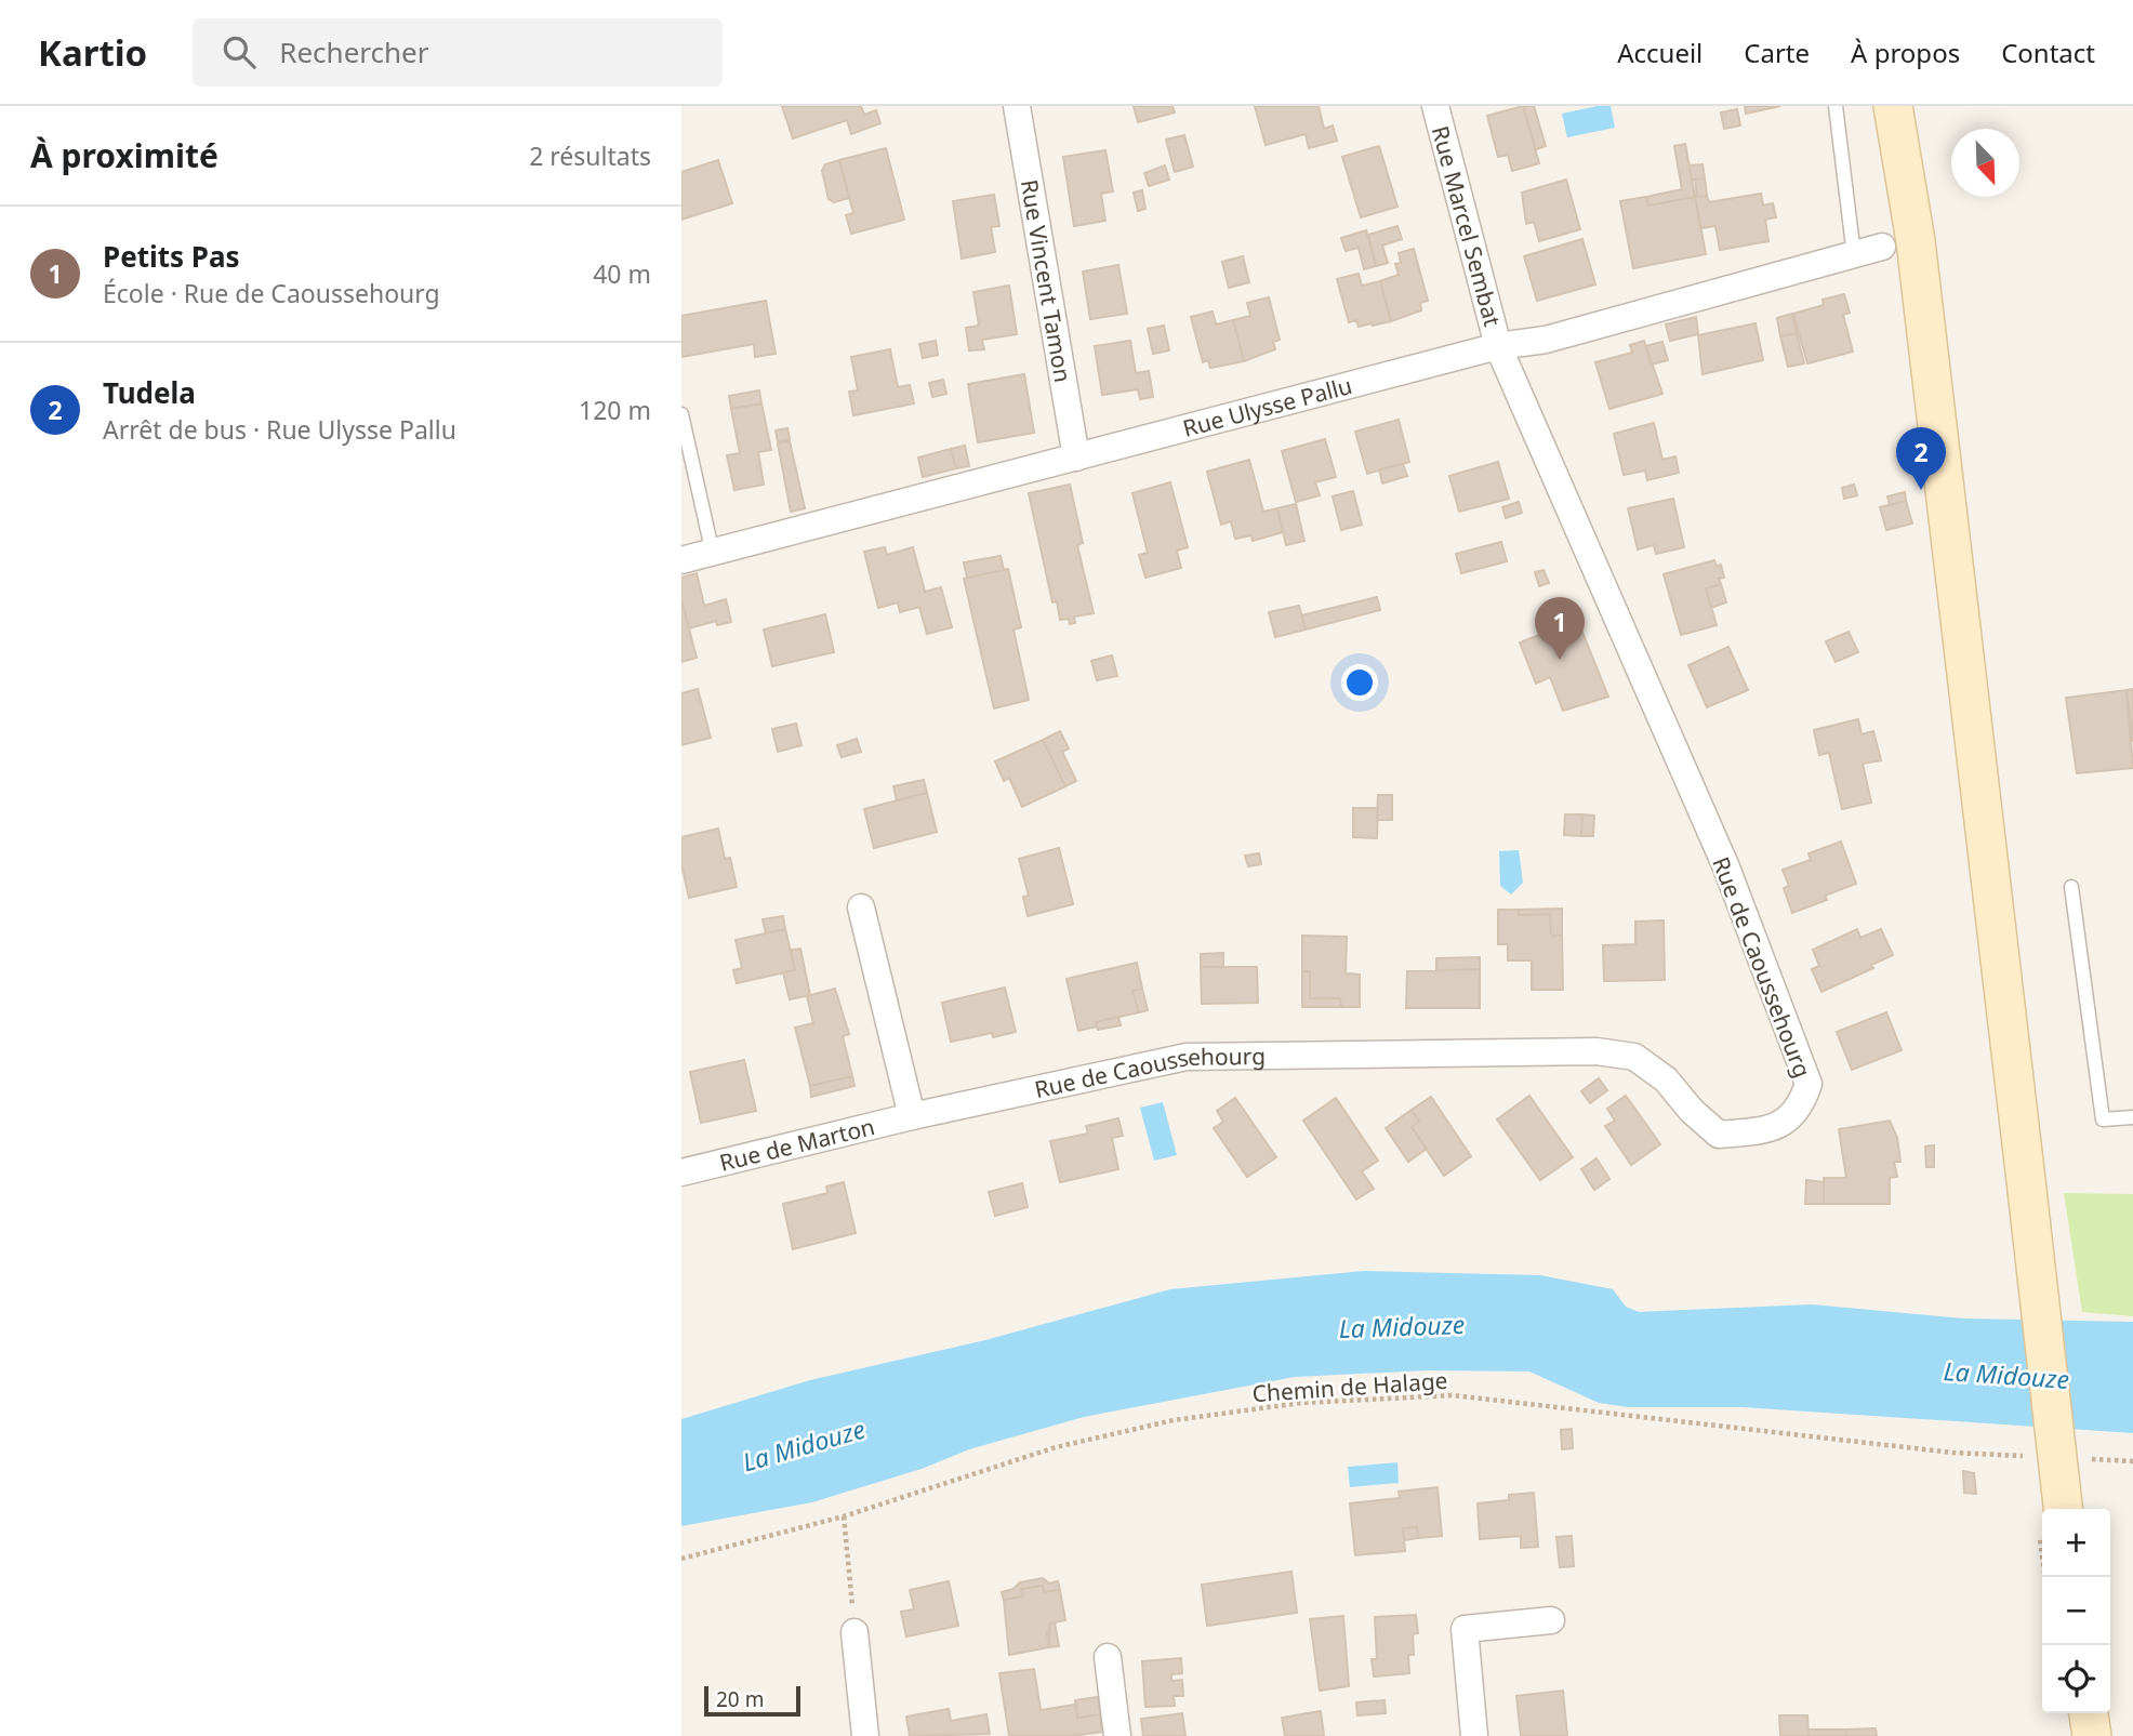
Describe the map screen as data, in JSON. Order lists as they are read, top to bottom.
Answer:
{
  "streets": {
    "street": [
      "Rue Marcel Sembat",
      "Rue Vincent Tamon",
      "Rue Ulysse Pallu",
      "Rue de Caoussehourg",
      "Rue de Marton"
    ],
    "path": ["Chemin de Halage"]
  },
  "crossings": [
    ["Rue Marcel Sembat", "Rue Ulysse Pallu"],
    ["Rue Marcel Sembat", "Rue de Caoussehourg"],
    ["Rue Vincent Tamon", "Rue Ulysse Pallu"],
    ["Rue Ulysse Pallu", "Rue de Caoussehourg"],
    ["Rue de Caoussehourg", "Rue de Marton"]
  ],
  "water": ["La Midouze"],
  "scale_bar": "20 m",
  "north": "bottom right",
  "page": {
    "header": "Kartio",
    "search": "Rechercher",
    "nav": [
      "Accueil",
      "Carte",
      "À propos",
      "Contact"
    ],
    "heading": ["À proximité", "2 résultats"],
    "list": [
      {
        "mark": "1",
        "name": "Petits Pas",
        "note": "École · Rue de Caoussehourg",
        "value": "40 m"
      },
      {
        "mark": "2",
        "name": "Tudela",
        "note": "Arrêt de bus · Rue Ulysse Pallu",
        "value": "120 m"
      }
    ],
    "pins": ["2", "1"],
    "map_buttons": ["+", "−"],
    "scale": "20 m"
  }
}
